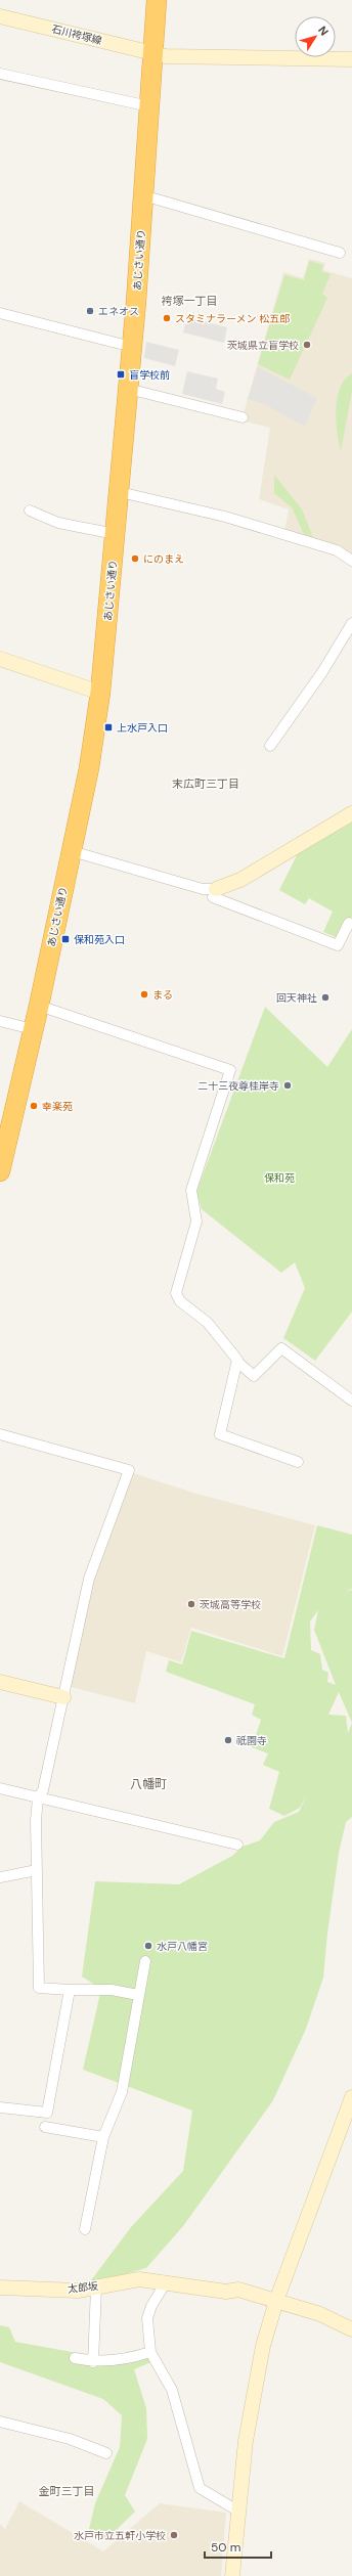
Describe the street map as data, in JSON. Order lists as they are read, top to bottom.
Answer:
{
  "streets": {
    "highway": ["あじさい通り"],
    "street": ["石川袴塚線", "太郎坂"]
  },
  "crossings": [
    ["石川袴塚線", "あじさい通り"]
  ],
  "districts": [
    "袴塚一丁目",
    "末広町三丁目",
    "八幡町",
    "金町三丁目"
  ],
  "parks": ["保和苑"],
  "places": {
    "other": [
      "エネオス",
      "スタミナラーメン 松五郎",
      "茨城県立盲学校",
      "にのまえ",
      "まる",
      "回天神社",
      "二十三夜尊桂岸寺",
      "幸楽苑",
      "茨城高等学校",
      "祇園寺",
      "水戸八幡宮",
      "水戸市立五軒小学校"
    ],
    "transit": ["盲学校前", "上水戸入口", "保和苑入口"]
  },
  "scale_bar": "50 m",
  "north": "top right"
}
